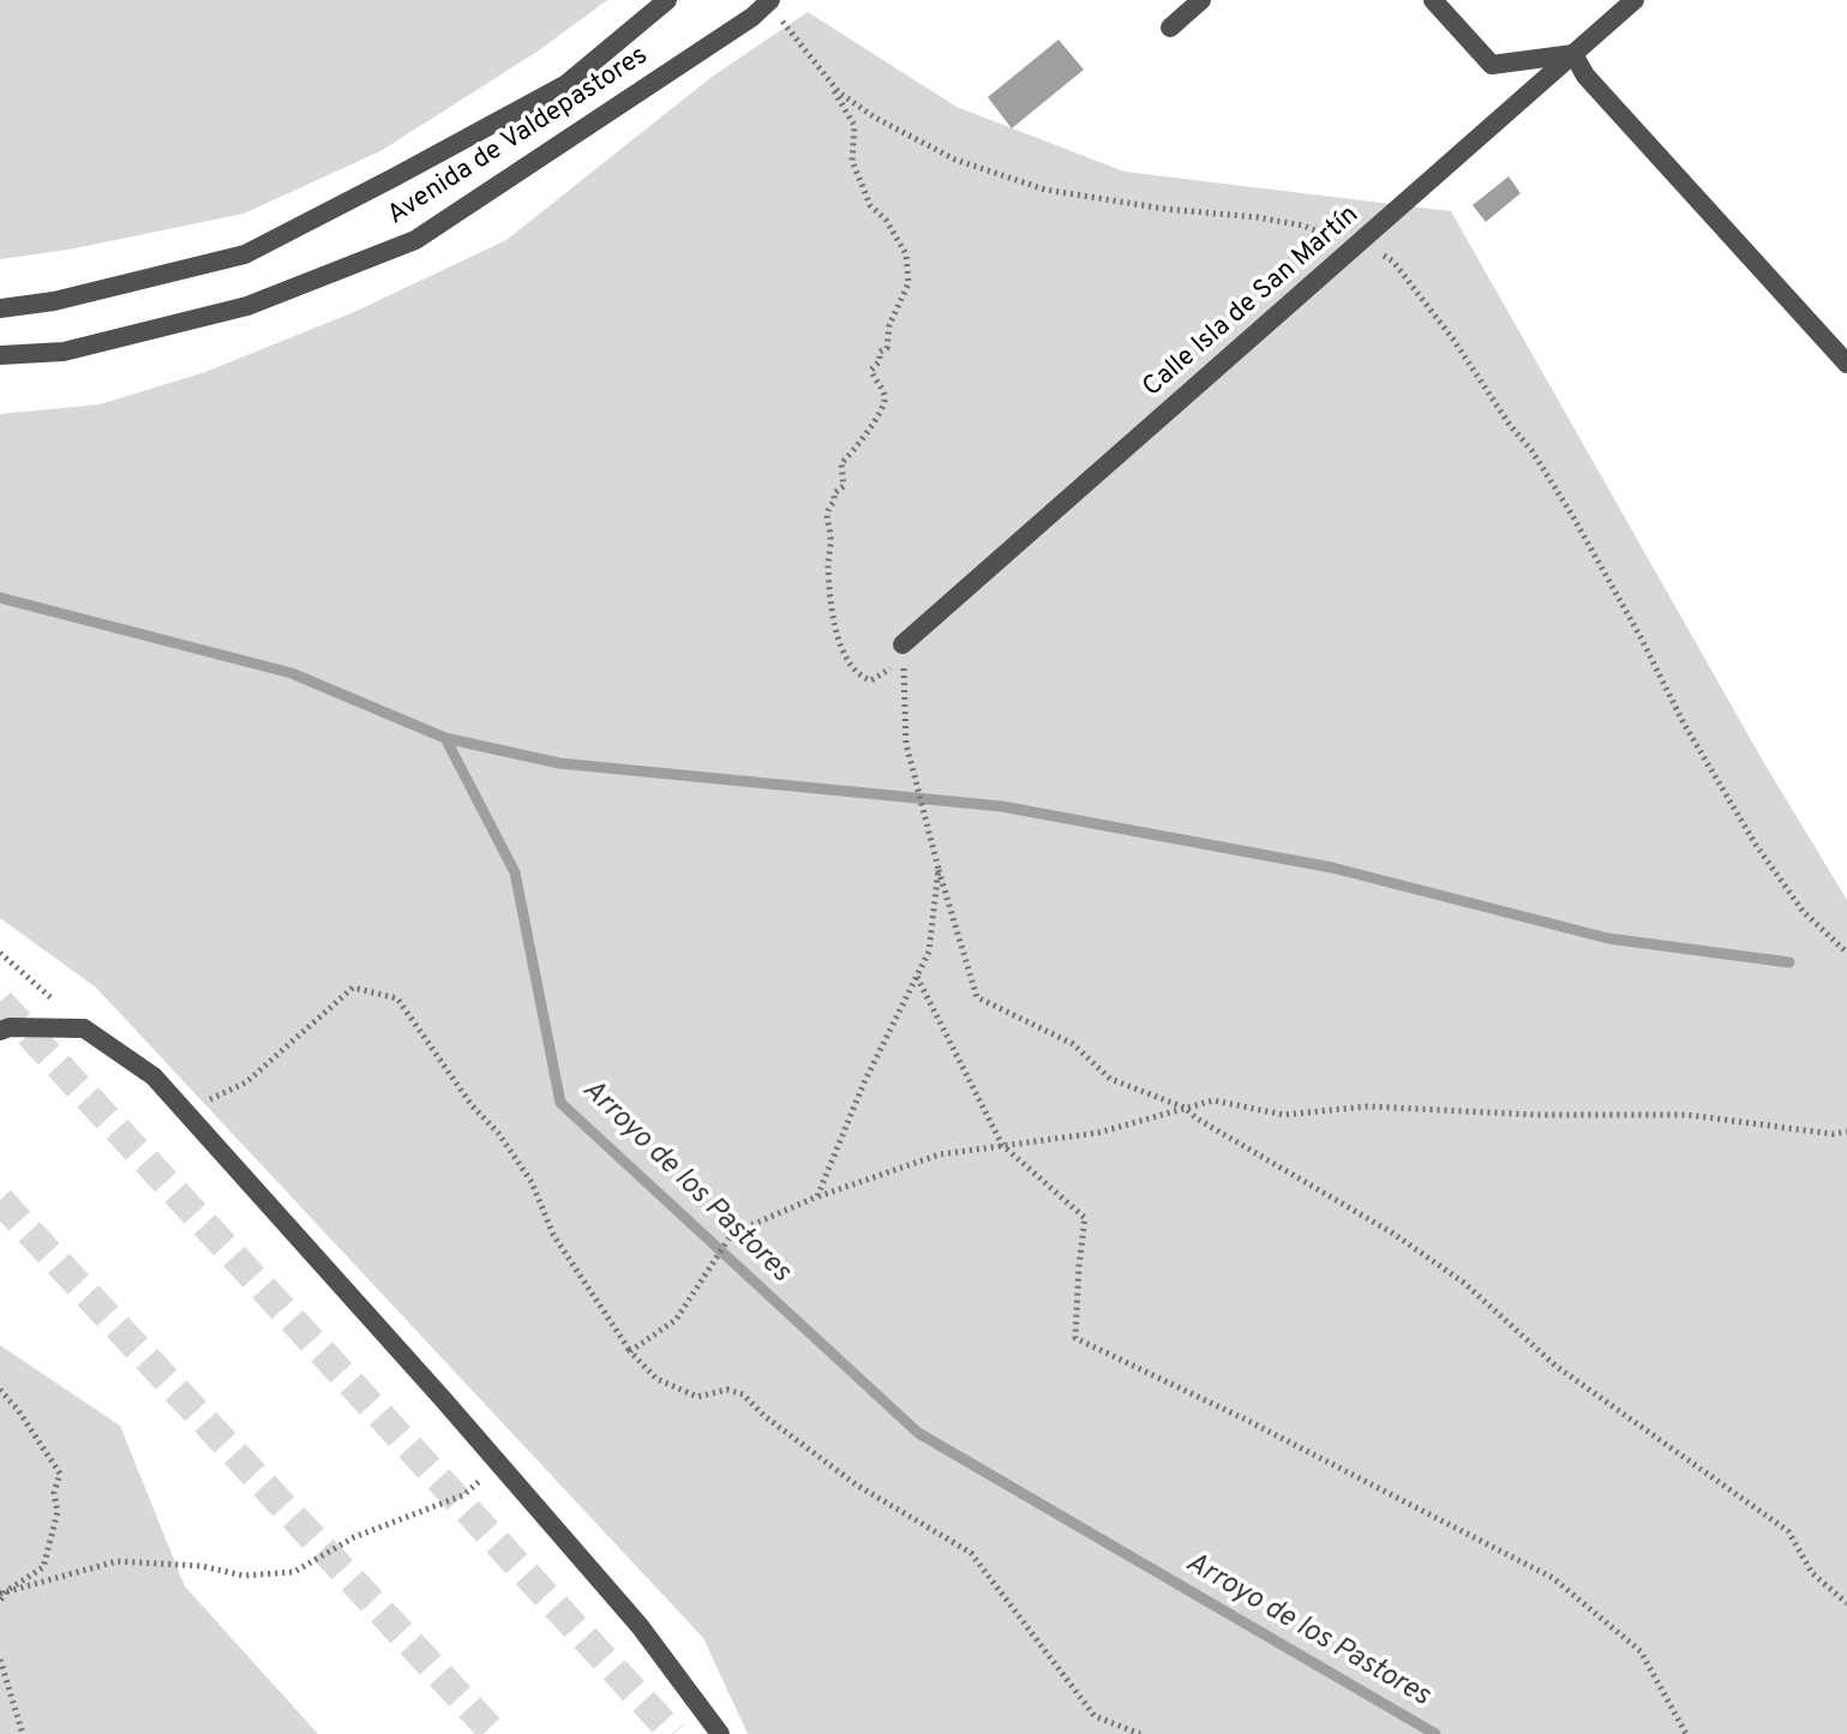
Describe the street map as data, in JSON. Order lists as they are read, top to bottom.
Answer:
{
  "streets": {
    "street": ["Avenida de Valdepastores", "Calle Isla de San Martín"]
  },
  "water": ["Arroyo de los Pastores"]
}
